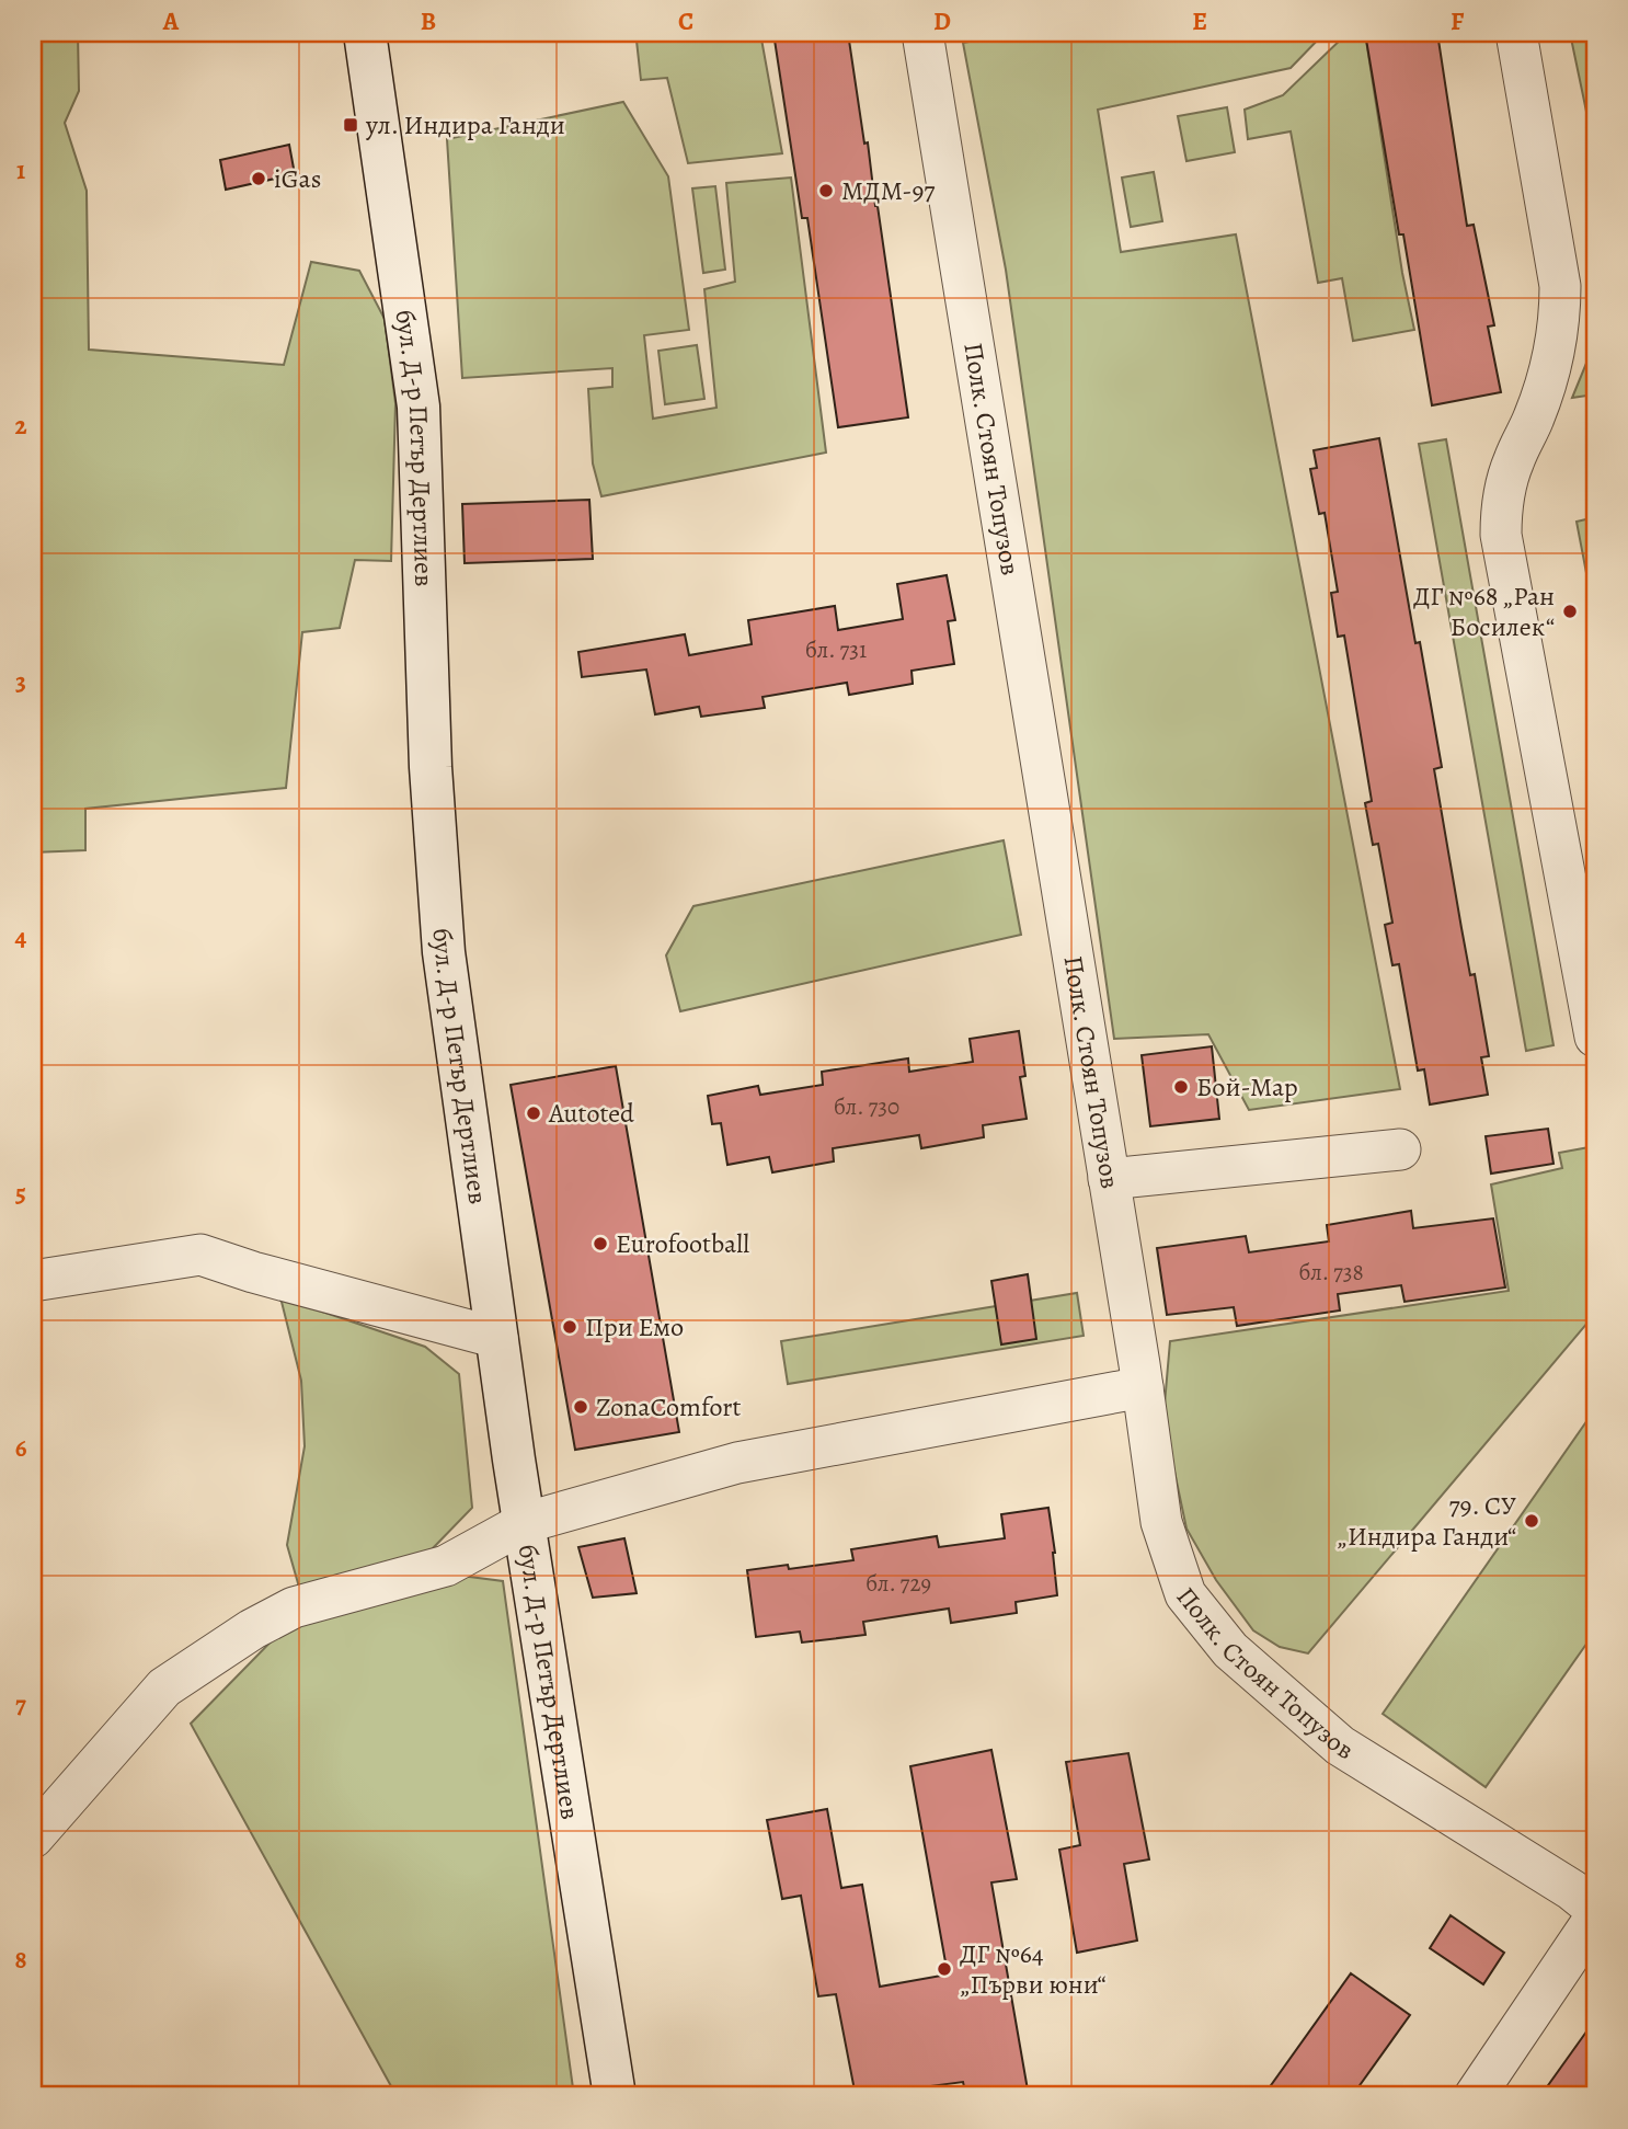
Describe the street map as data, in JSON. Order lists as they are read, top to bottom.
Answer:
{
  "streets": {
    "main road": ["бул. Д-р Петър Дертлиев"],
    "street": ["Полк. Стоян Топузов"]
  },
  "places": {
    "transit": ["ул. Индира Ганди"],
    "other": [
      "iGas",
      "МДМ-97",
      "ДГ №68 „Ран Босилек“",
      "Бой-Мар",
      "Autoted",
      "Eurofootball",
      "При Емо",
      "ZonaComfort",
      "79. СУ „Индира Ганди“",
      "ДГ №64 „Първи юни“"
    ]
  },
  "house_numbers": [
    "бл. 731",
    "бл. 730",
    "бл. 738",
    "бл. 729"
  ],
  "grid": {
    "columns": [
      "A",
      "B",
      "C",
      "D",
      "E",
      "F"
    ],
    "rows": [
      "1",
      "2",
      "3",
      "4",
      "5",
      "6",
      "7",
      "8"
    ]
  }
}
